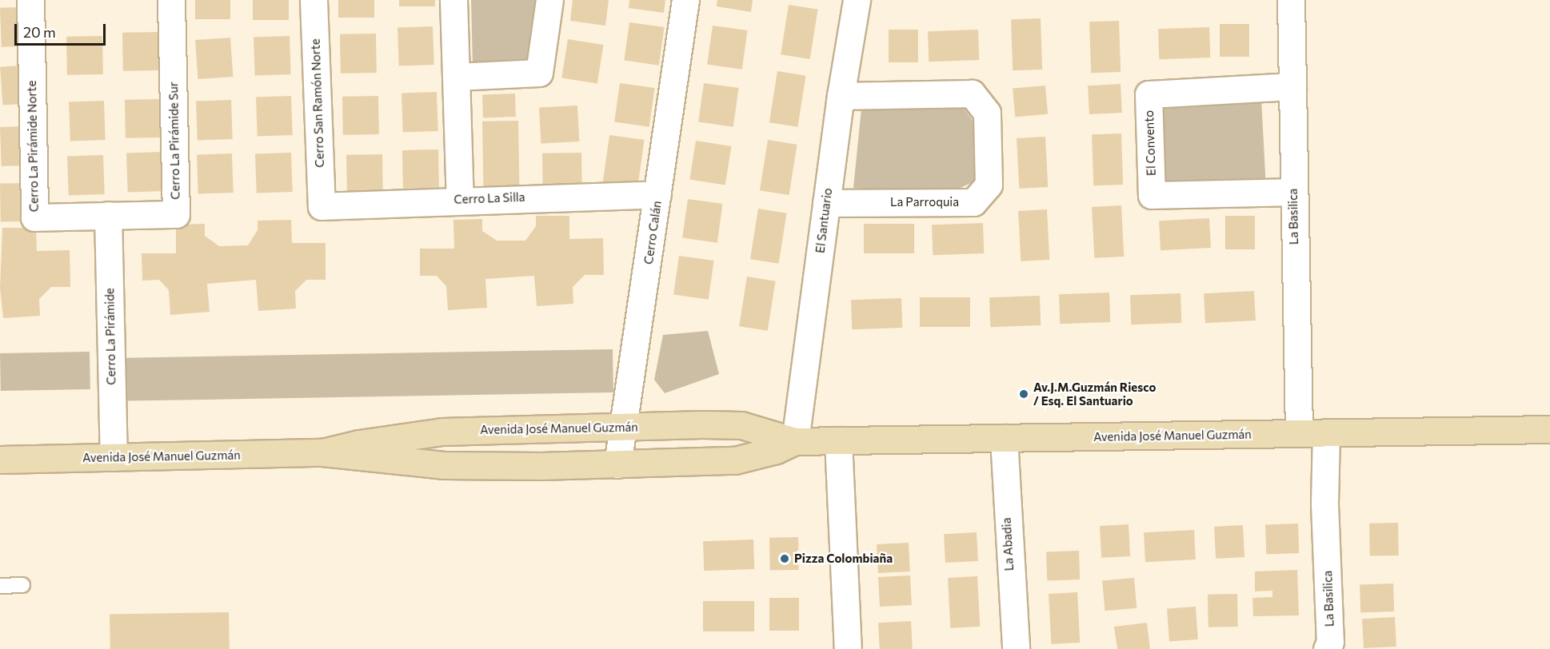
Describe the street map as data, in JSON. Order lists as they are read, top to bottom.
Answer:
{
  "streets": {
    "street": [
      "Cerro San Ramón Norte",
      "Cerro La Pirámide Sur",
      "El Convento",
      "Cerro La Pirámide Norte",
      "Cerro La Silla",
      "La Parroquia",
      "La Basilica",
      "El Santuario",
      "Cerro Calán",
      "Cerro La Pirámide",
      "Avenida José Manuel Guzmán",
      "La Abadia"
    ]
  },
  "crossings": [
    ["Cerro San Ramón Norte", "Cerro La Silla"],
    ["Cerro La Pirámide Sur", "Cerro La Pirámide Norte"],
    ["Cerro La Pirámide Sur", "Cerro La Pirámide"],
    ["El Convento", "La Basilica"],
    ["Cerro La Pirámide Norte", "Cerro La Pirámide"],
    ["Cerro La Silla", "Cerro Calán"],
    ["La Parroquia", "El Santuario"],
    ["La Basilica", "Avenida José Manuel Guzmán"],
    ["El Santuario", "Avenida José Manuel Guzmán"],
    ["Cerro Calán", "Avenida José Manuel Guzmán"],
    ["Cerro La Pirámide", "Avenida José Manuel Guzmán"],
    ["Avenida José Manuel Guzmán", "La Abadia"]
  ],
  "places": ["Av.J.M.Guzmán Riesco / Esq. El Santuario", "Pizza Colombiaña"],
  "scale_bar": "20 m"
}
